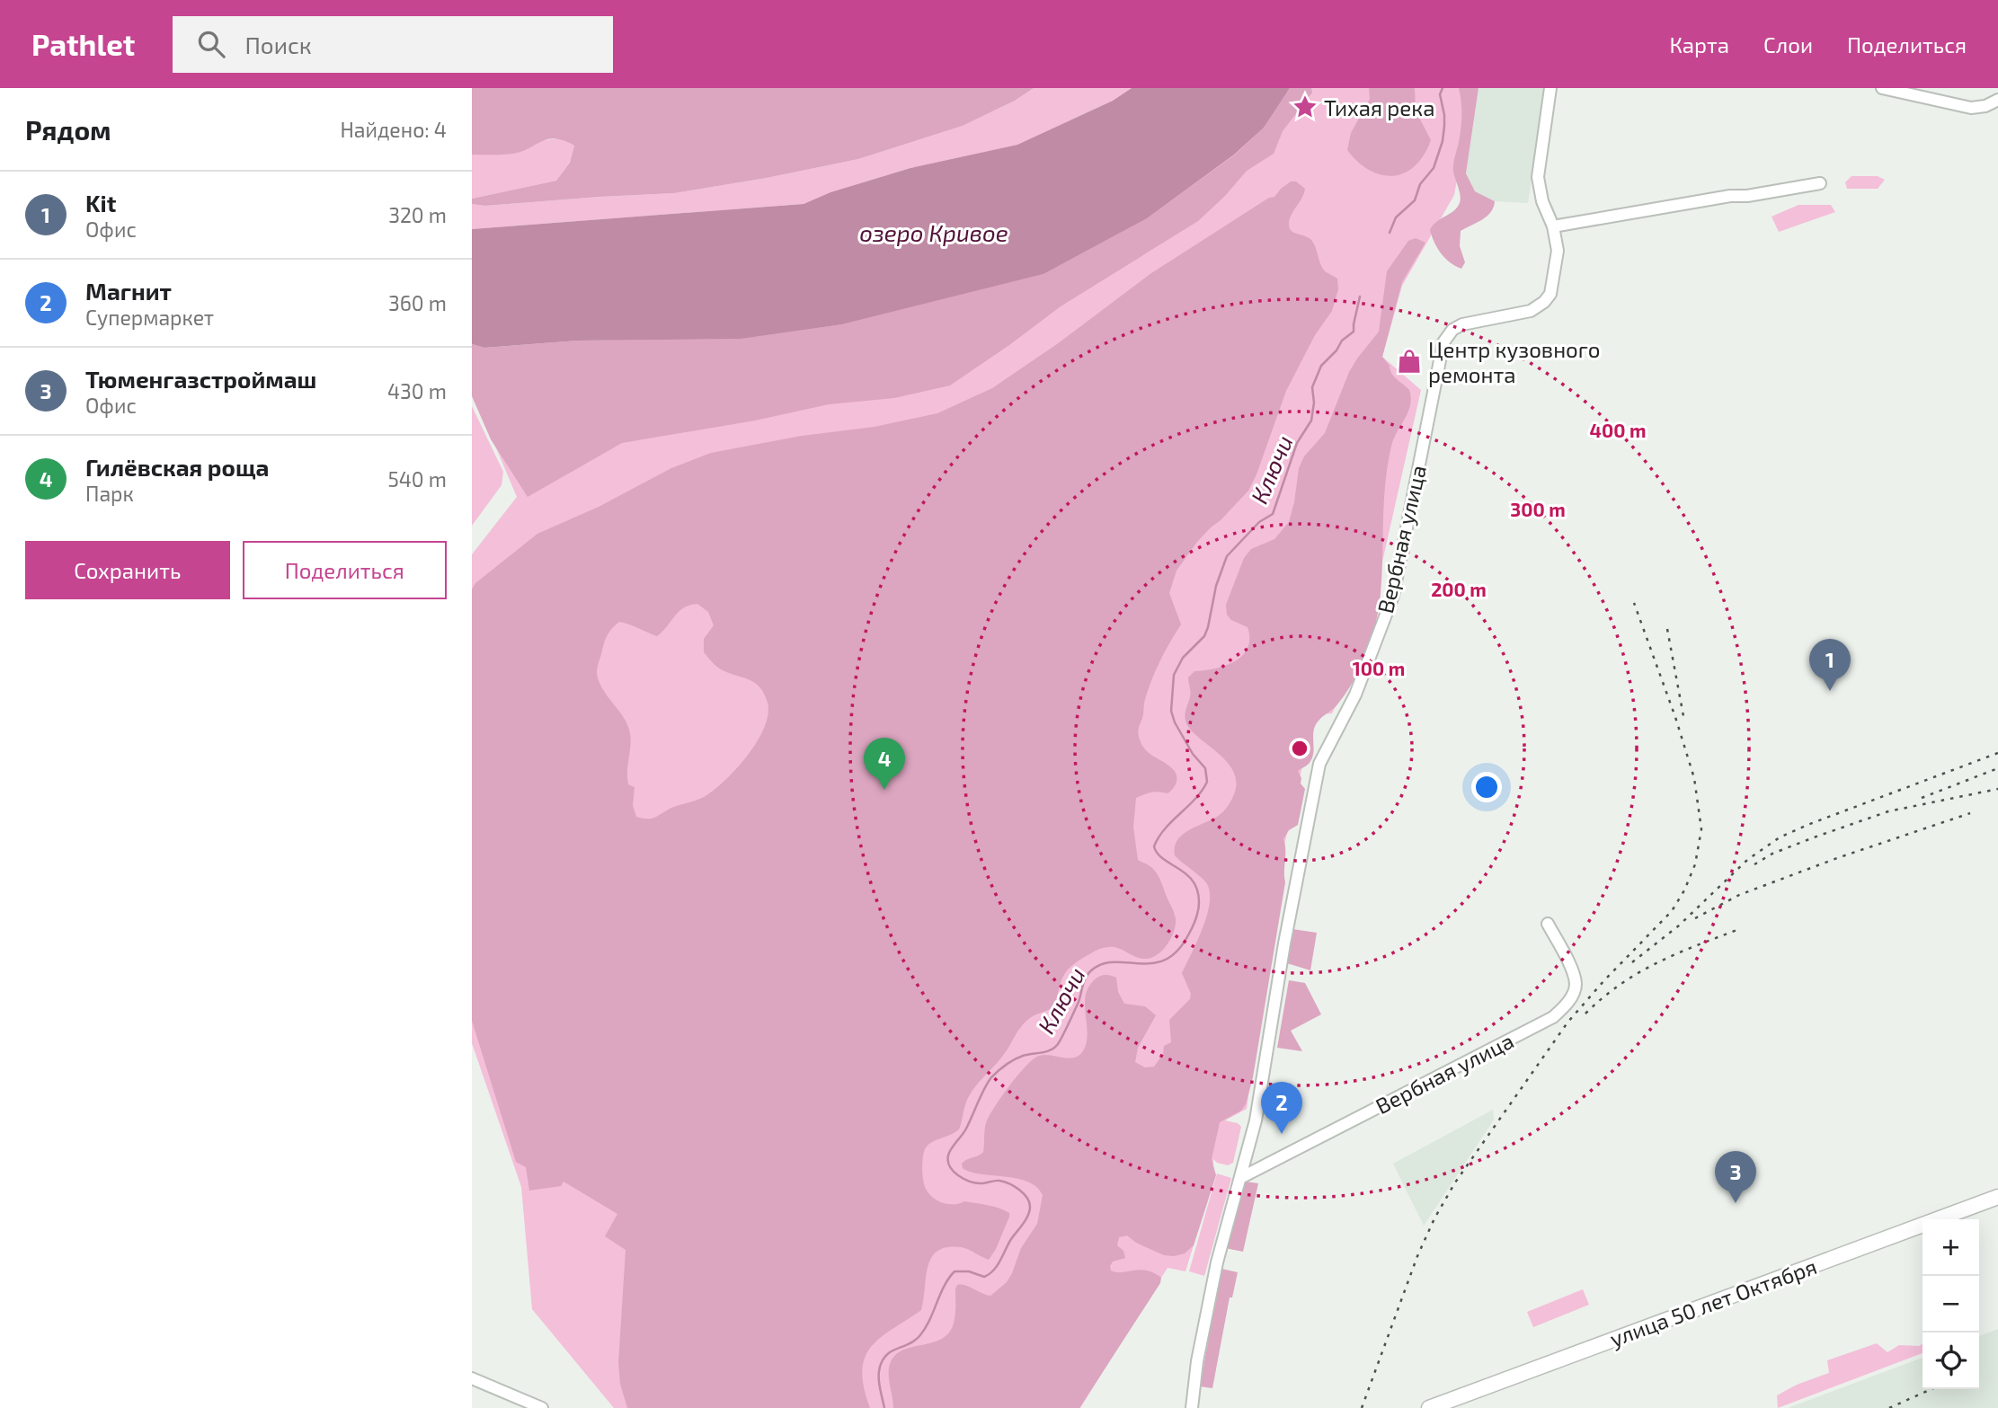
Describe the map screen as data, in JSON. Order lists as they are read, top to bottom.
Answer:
{
  "streets": {
    "main road": ["улица 50 лет Октября"],
    "street": ["Вербная улица"]
  },
  "water": ["озеро Кривое", "Ключи"],
  "places": {
    "place": ["Тихая река"],
    "shop": ["Центр кузовного ремонта"]
  },
  "page": {
    "header": "Pathlet",
    "search": "Поиск",
    "nav": ["Карта", "Слои", "Поделиться"],
    "heading": ["Рядом", "Найдено: 4"],
    "list": [
      {
        "mark": "1",
        "name": "Kit",
        "note": "Офис",
        "value": "320 m"
      },
      {
        "mark": "2",
        "name": "Магнит",
        "note": "Супермаркет",
        "value": "360 m"
      },
      {
        "mark": "3",
        "name": "Тюменгазстроймаш",
        "note": "Офис",
        "value": "430 m"
      },
      {
        "mark": "4",
        "name": "Гилёвская роща",
        "note": "Парк",
        "value": "540 m"
      }
    ],
    "buttons": ["Сохранить", "Поделиться"],
    "pins": [
      "1",
      "4",
      "2",
      "3"
    ],
    "map_buttons": ["+", "−"]
  },
  "rings": [
    "400 m",
    "300 m",
    "200 m",
    "100 m"
  ]
}
